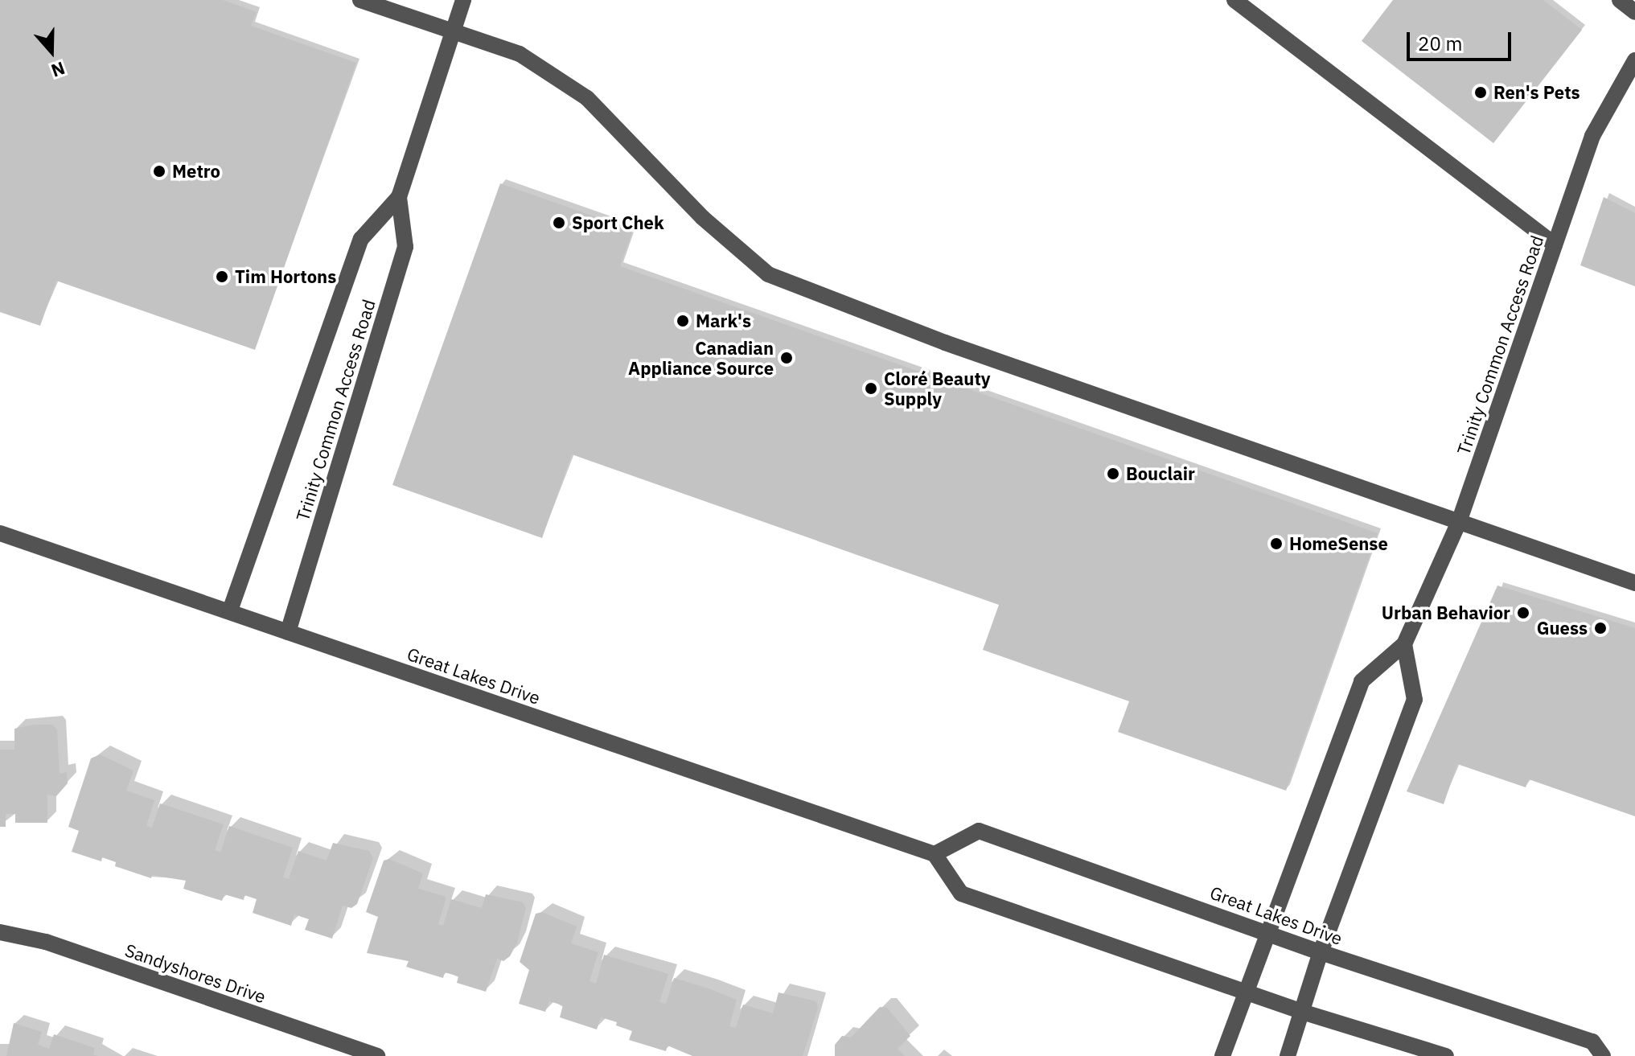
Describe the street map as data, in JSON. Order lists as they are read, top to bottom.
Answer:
{
  "streets": {
    "street": ["Trinity Common Access Road", "Great Lakes Drive", "Sandyshores Drive"]
  },
  "crossings": [
    ["Trinity Common Access Road", "Great Lakes Drive"]
  ],
  "places": [
    "Ren's Pets",
    "Metro",
    "Sport Chek",
    "Tim Hortons",
    "Mark's",
    "Canadian Appliance Source",
    "Cloré Beauty Supply",
    "Bouclair",
    "HomeSense",
    "Urban Behavior",
    "Guess"
  ],
  "scale_bar": "20 m",
  "north": "bottom"
}
